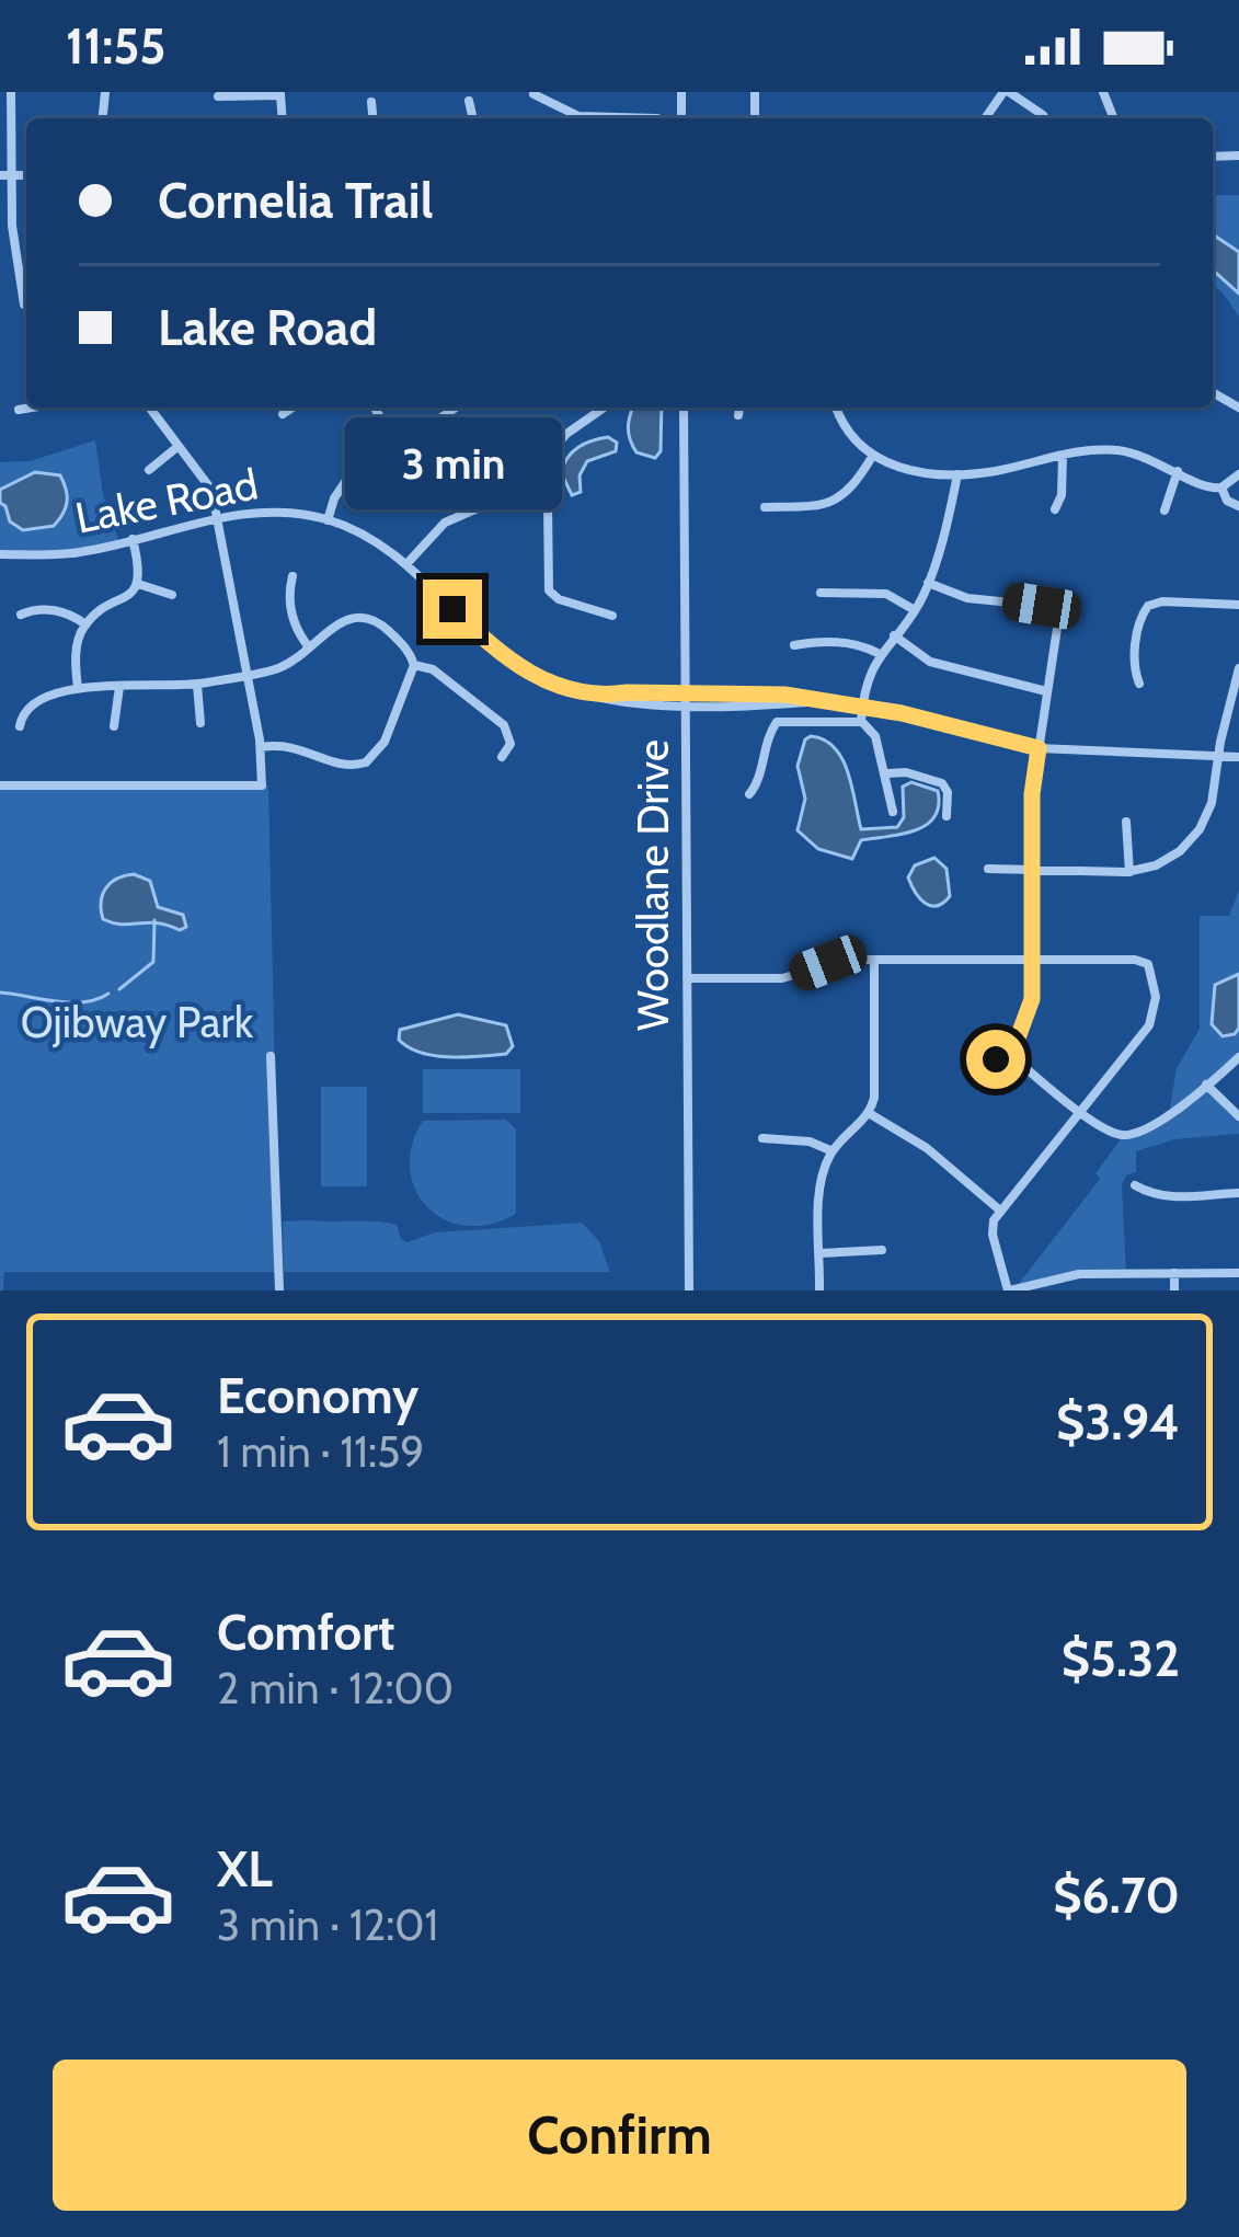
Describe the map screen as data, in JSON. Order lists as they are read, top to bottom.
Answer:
{
  "streets": {
    "street": ["Lake Road", "Woodlane Drive"]
  },
  "crossings": [
    ["Lake Road", "Woodlane Drive"]
  ],
  "parks": ["Ojibway Park"],
  "page": {
    "status": "11:55",
    "banner": ["Cornelia Trail", "Lake Road"],
    "bubble": "3 min",
    "list": [
      {
        "name": "Economy",
        "note": "1 min · 11:59",
        "value": "$3.94"
      },
      {
        "name": "Comfort",
        "note": "2 min · 12:00",
        "value": "$5.32"
      },
      {
        "name": "XL",
        "note": "3 min · 12:01",
        "value": "$6.70"
      }
    ],
    "buttons": "Confirm"
  }
}
